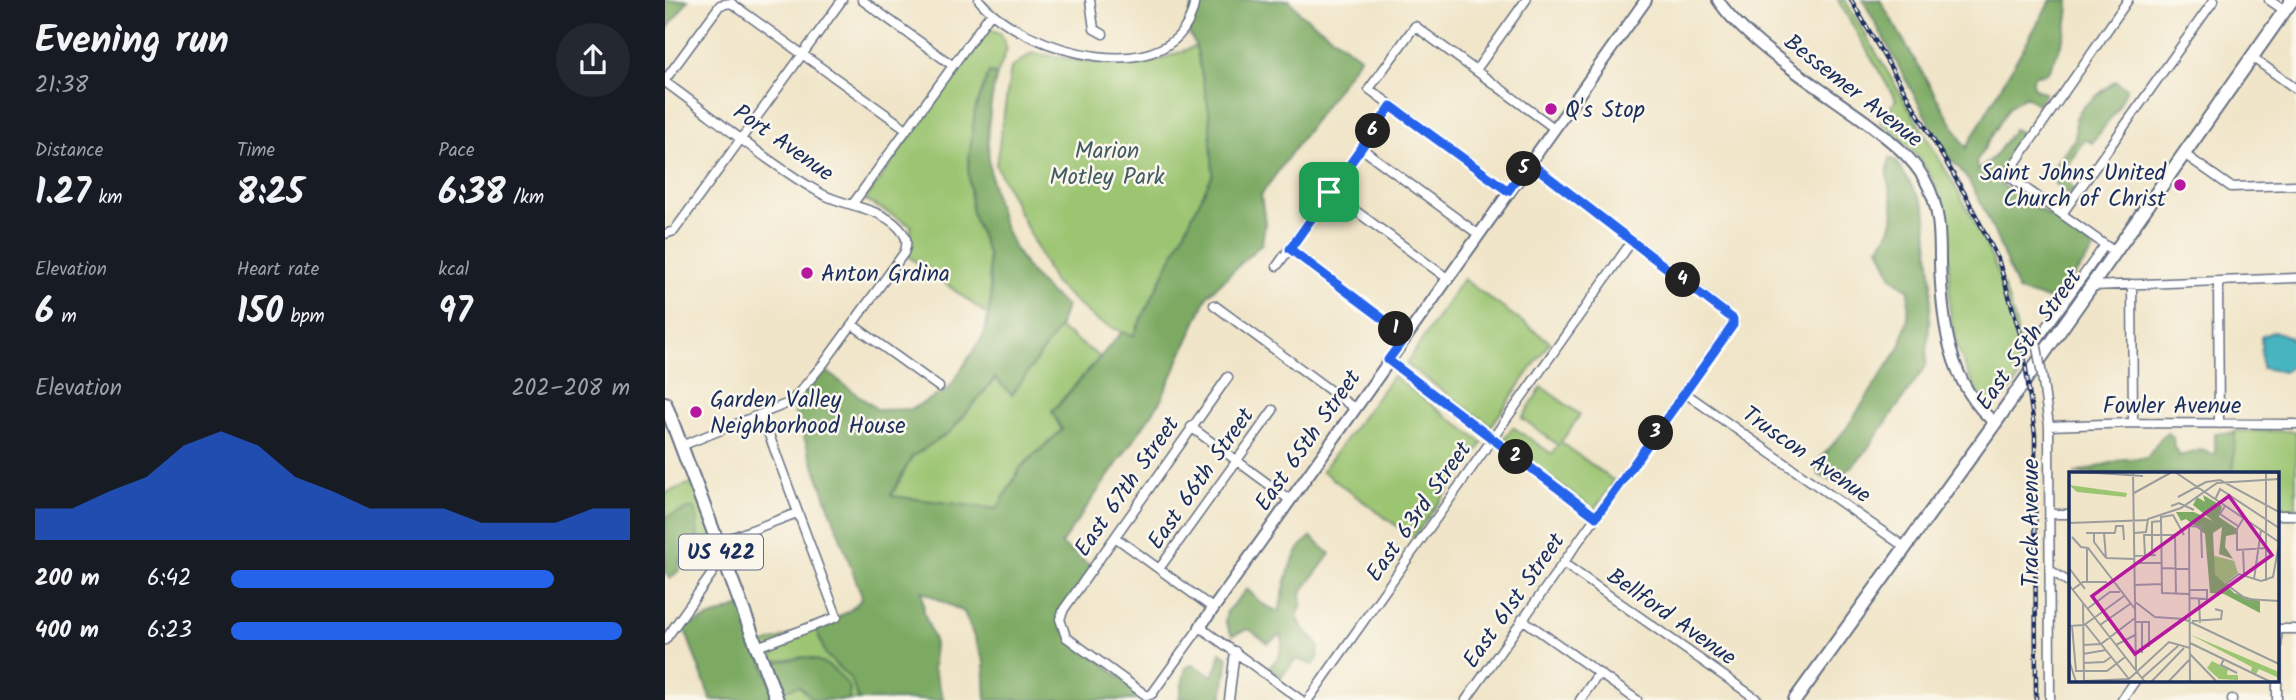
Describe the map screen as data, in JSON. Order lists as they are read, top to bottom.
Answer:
{
  "streets": {
    "main road": ["East 55th Street", "US 422"],
    "street": [
      "Bessemer Avenue",
      "Port Avenue",
      "Fowler Avenue",
      "East 65th Street",
      "Truscon Avenue",
      "East 66th Street",
      "East 67th Street",
      "East 63rd Street",
      "Track Avenue",
      "East 61st Street",
      "Bellford Avenue"
    ]
  },
  "crossings": [
    ["Bessemer Avenue", "East 55th Street"],
    ["East 55th Street", "Truscon Avenue"],
    ["East 55th Street", "Track Avenue"],
    ["Fowler Avenue", "Track Avenue"],
    ["East 65th Street", "East 67th Street"],
    ["Truscon Avenue", "East 61st Street"],
    ["East 63rd Street", "East 61st Street"],
    ["East 61st Street", "Bellford Avenue"]
  ],
  "parks": ["Marion Motley Park"],
  "places": [
    "Q's Stop",
    "Saint Johns United Church of Christ",
    "Anton Grdina",
    "Garden Valley Neighborhood House"
  ],
  "page": {
    "heading": ["Evening run", "21:38"],
    "pins": [
      "6",
      "5",
      "4",
      "1",
      "3",
      "2"
    ],
    "stats": [
      ["Distance", "1.27 km"],
      ["Time", "8:25"],
      ["Pace", "6:38 /km"],
      ["Elevation", "6 m"],
      ["Heart rate", "150 bpm"],
      ["kcal", "97"]
    ],
    "chart": ["Elevation", "202–208 m"],
    "list": [
      {
        "name": "200 m",
        "note": "6:42"
      },
      {
        "name": "400 m",
        "note": "6:23"
      }
    ]
  }
}
